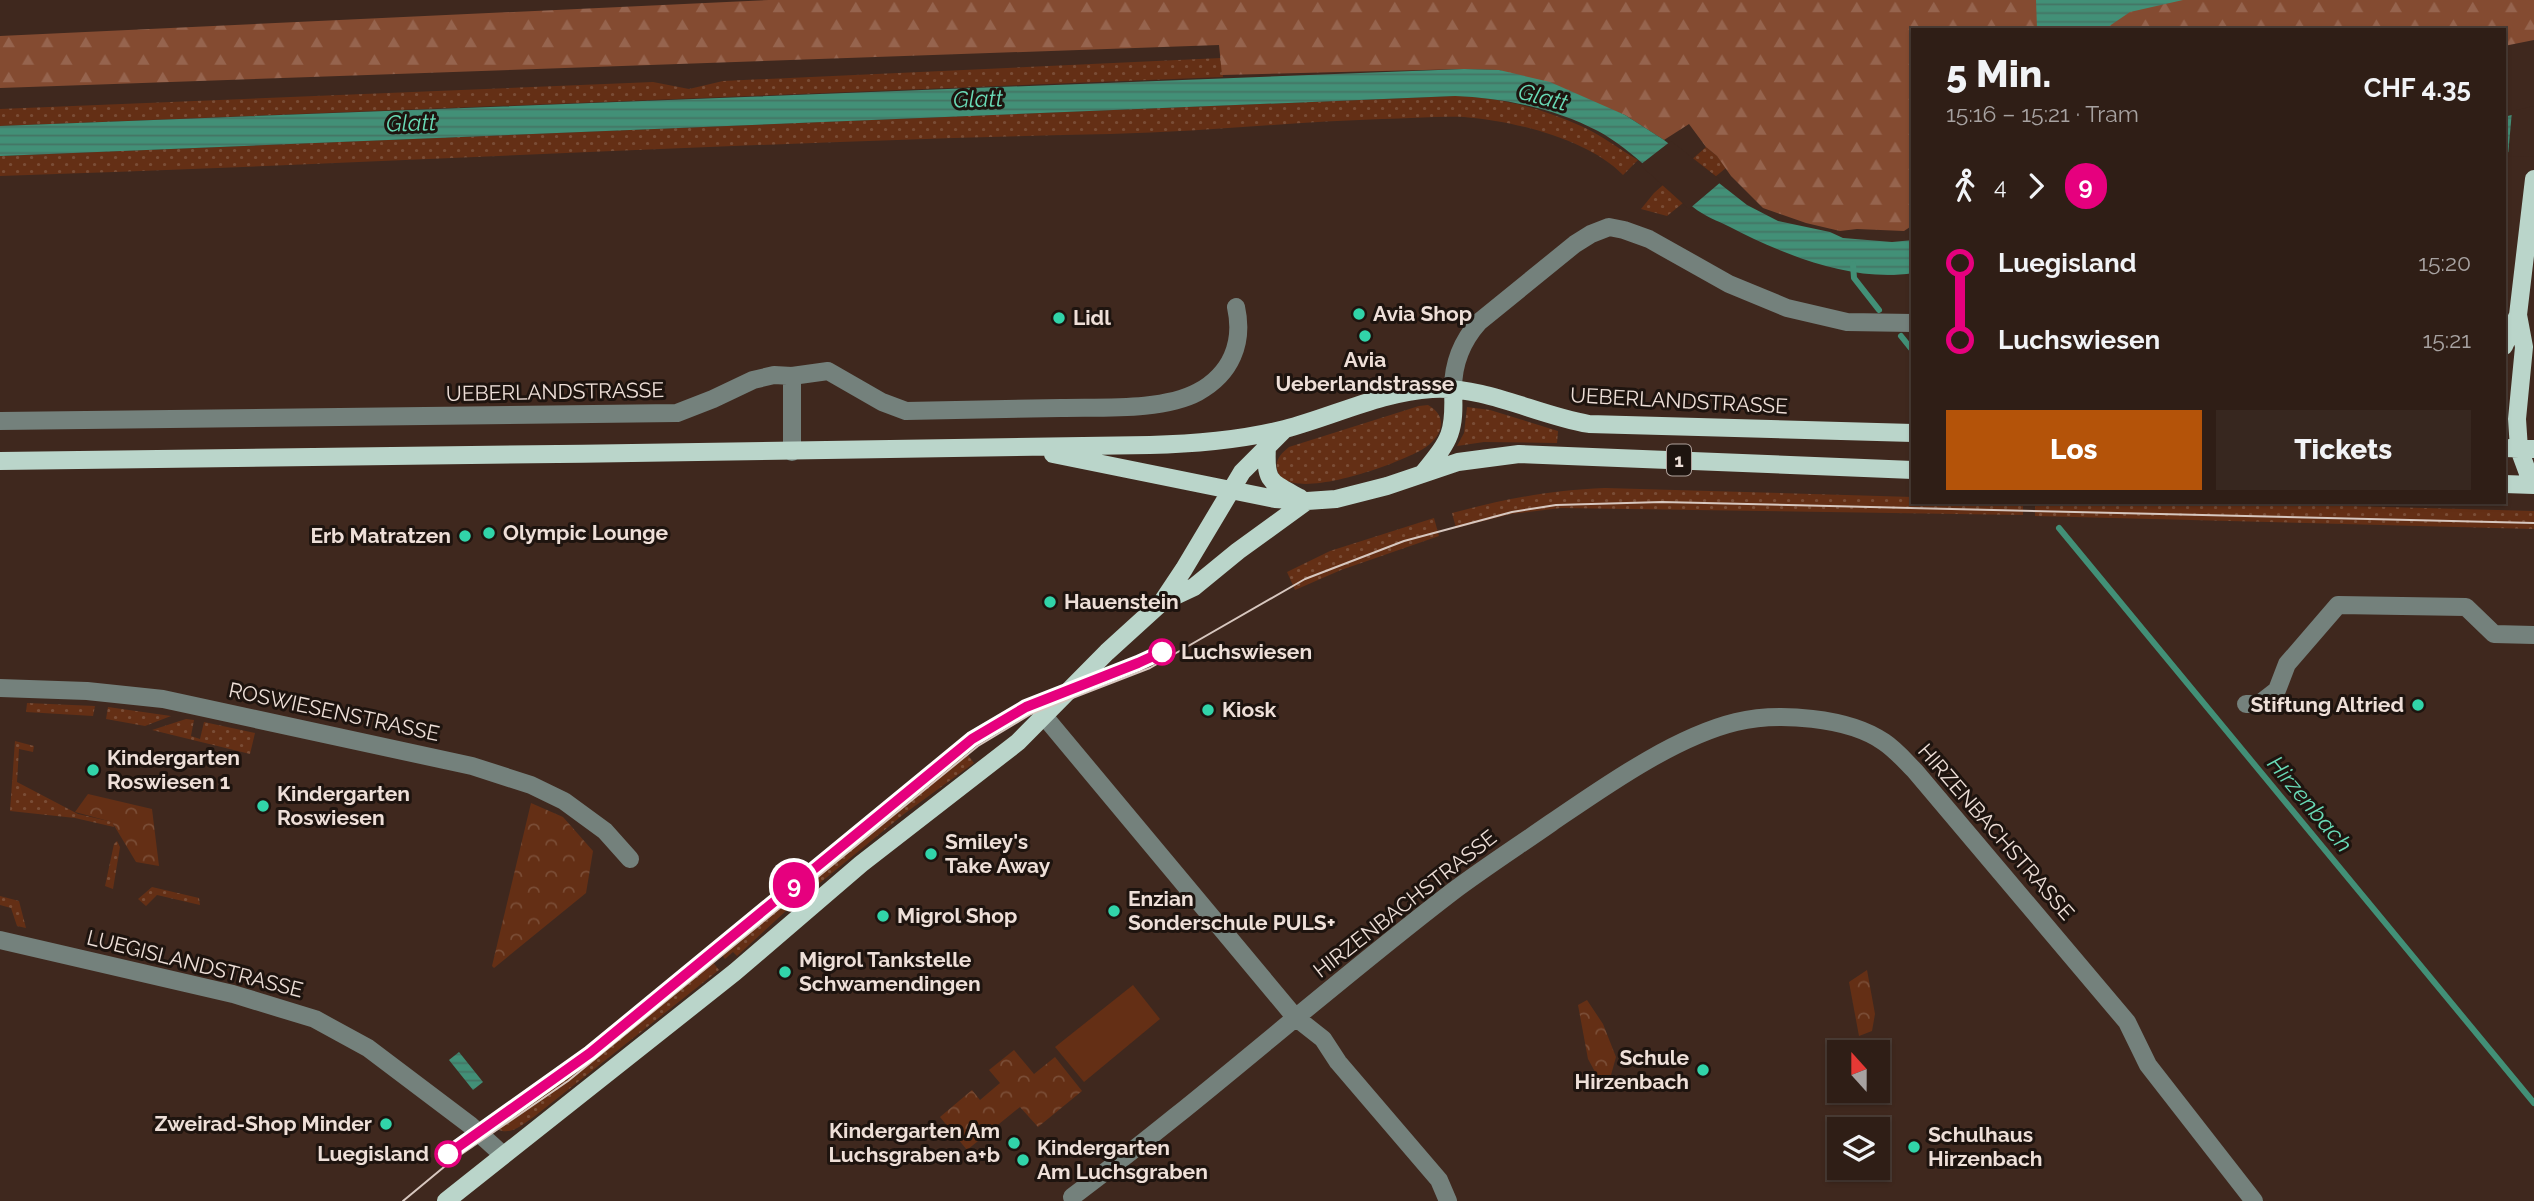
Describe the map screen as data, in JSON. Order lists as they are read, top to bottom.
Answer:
{
  "streets": {
    "main road": ["UEBERLANDSTRASSE", "1"],
    "street": ["ROSWIESENSTRASSE", "HIRZENBACHSTRASSE", "LUEGISLANDSTRASSE"]
  },
  "crossings": [
    ["UEBERLANDSTRASSE", "1"],
    ["1", "LUEGISLANDSTRASSE"]
  ],
  "water": ["Glatt", "Hirzenbach"],
  "places": [
    "Avia Shop",
    "Lidl",
    "Avia Ueberlandstrasse",
    "Olympic Lounge",
    "Erb Matratzen",
    "Hauenstein",
    "Luchswiesen",
    "Stiftung Altried",
    "Kiosk",
    "Kindergarten Roswiesen 1",
    "Kindergarten Roswiesen",
    "Smiley's Take Away",
    "Enzian Sonderschule PULS+",
    "Migrol Shop",
    "Migrol Tankstelle Schwamendingen",
    "Schule Hirzenbach",
    "Zweirad-Shop Minder",
    "Kindergarten Am Luchsgraben a+b",
    "Schulhaus Hirzenbach",
    "Luegisland",
    "Kindergarten Am Luchsgraben"
  ],
  "lines": ["tram line 9"],
  "north": "top",
  "page": {
    "on_map": "9",
    "heading": ["5 Min.", "15:16 – 15:21 · Tram", "CHF 4.35"],
    "legs": ["4", "9"],
    "list": [
      {
        "name": "Luegisland",
        "value": "15:20"
      },
      {
        "name": "Luchswiesen",
        "value": "15:21"
      }
    ],
    "buttons": ["Los", "Tickets"]
  }
}
